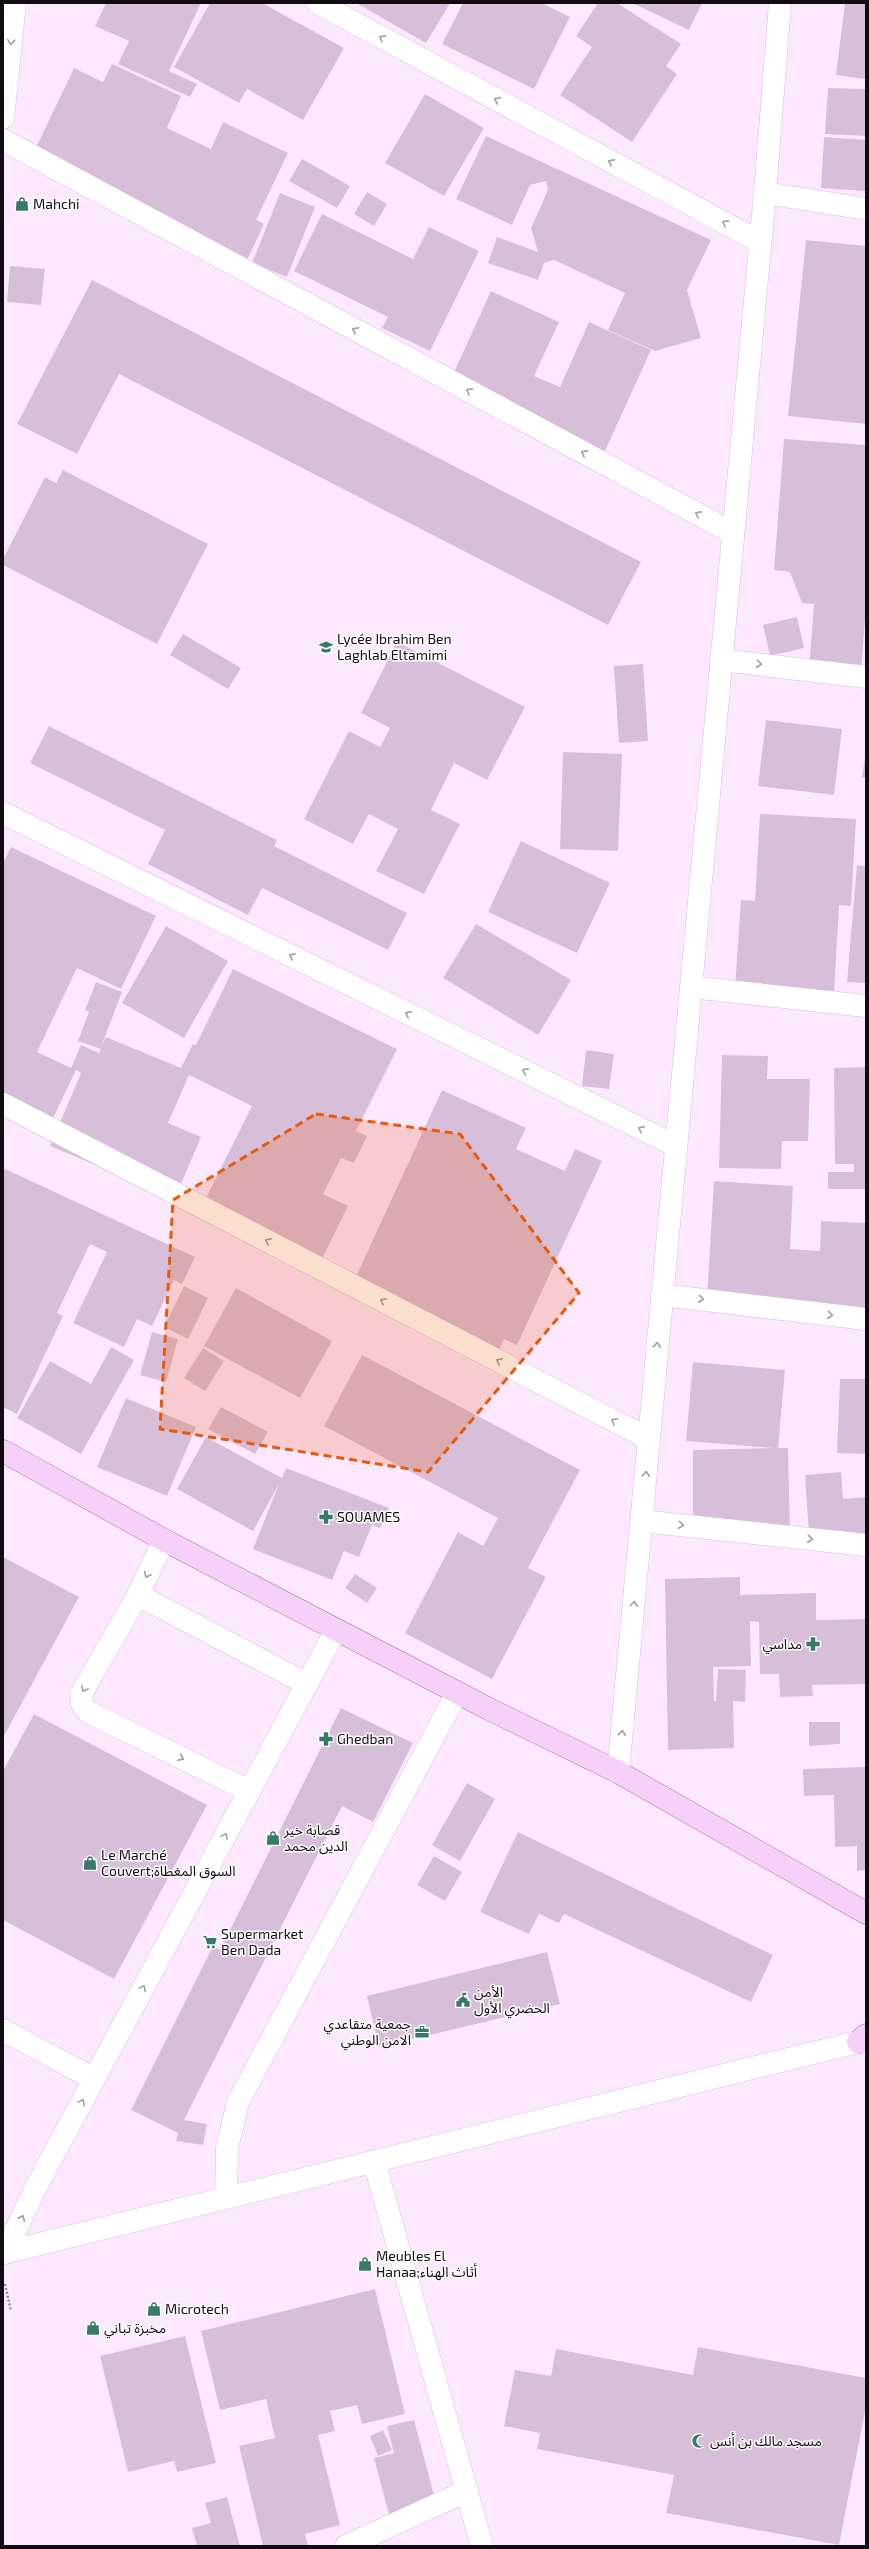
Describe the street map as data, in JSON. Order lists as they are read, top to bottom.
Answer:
{
  "places": {
    "shop": [
      "Mahchi",
      "قصابة خير الدين محمد",
      "Le Marché Couvert;السوق المغطاة",
      "Meubles El Hanaa;أثاث الهناء",
      "Microtech",
      "مخبزة تباني"
    ],
    "school or university": ["Lycée Ibrahim Ben Laghlab Eltamimi"],
    "pharmacy": ["SOUAMES", "مداسي", "Ghedban"],
    "supermarket": ["Supermarket Ben Dada"],
    "public building": ["الأمن الحضري الأول"],
    "office": ["جمعية متقاعدي الامن الوطني"],
    "mosque": ["مسجد مالك بن أنس"]
  }
}
